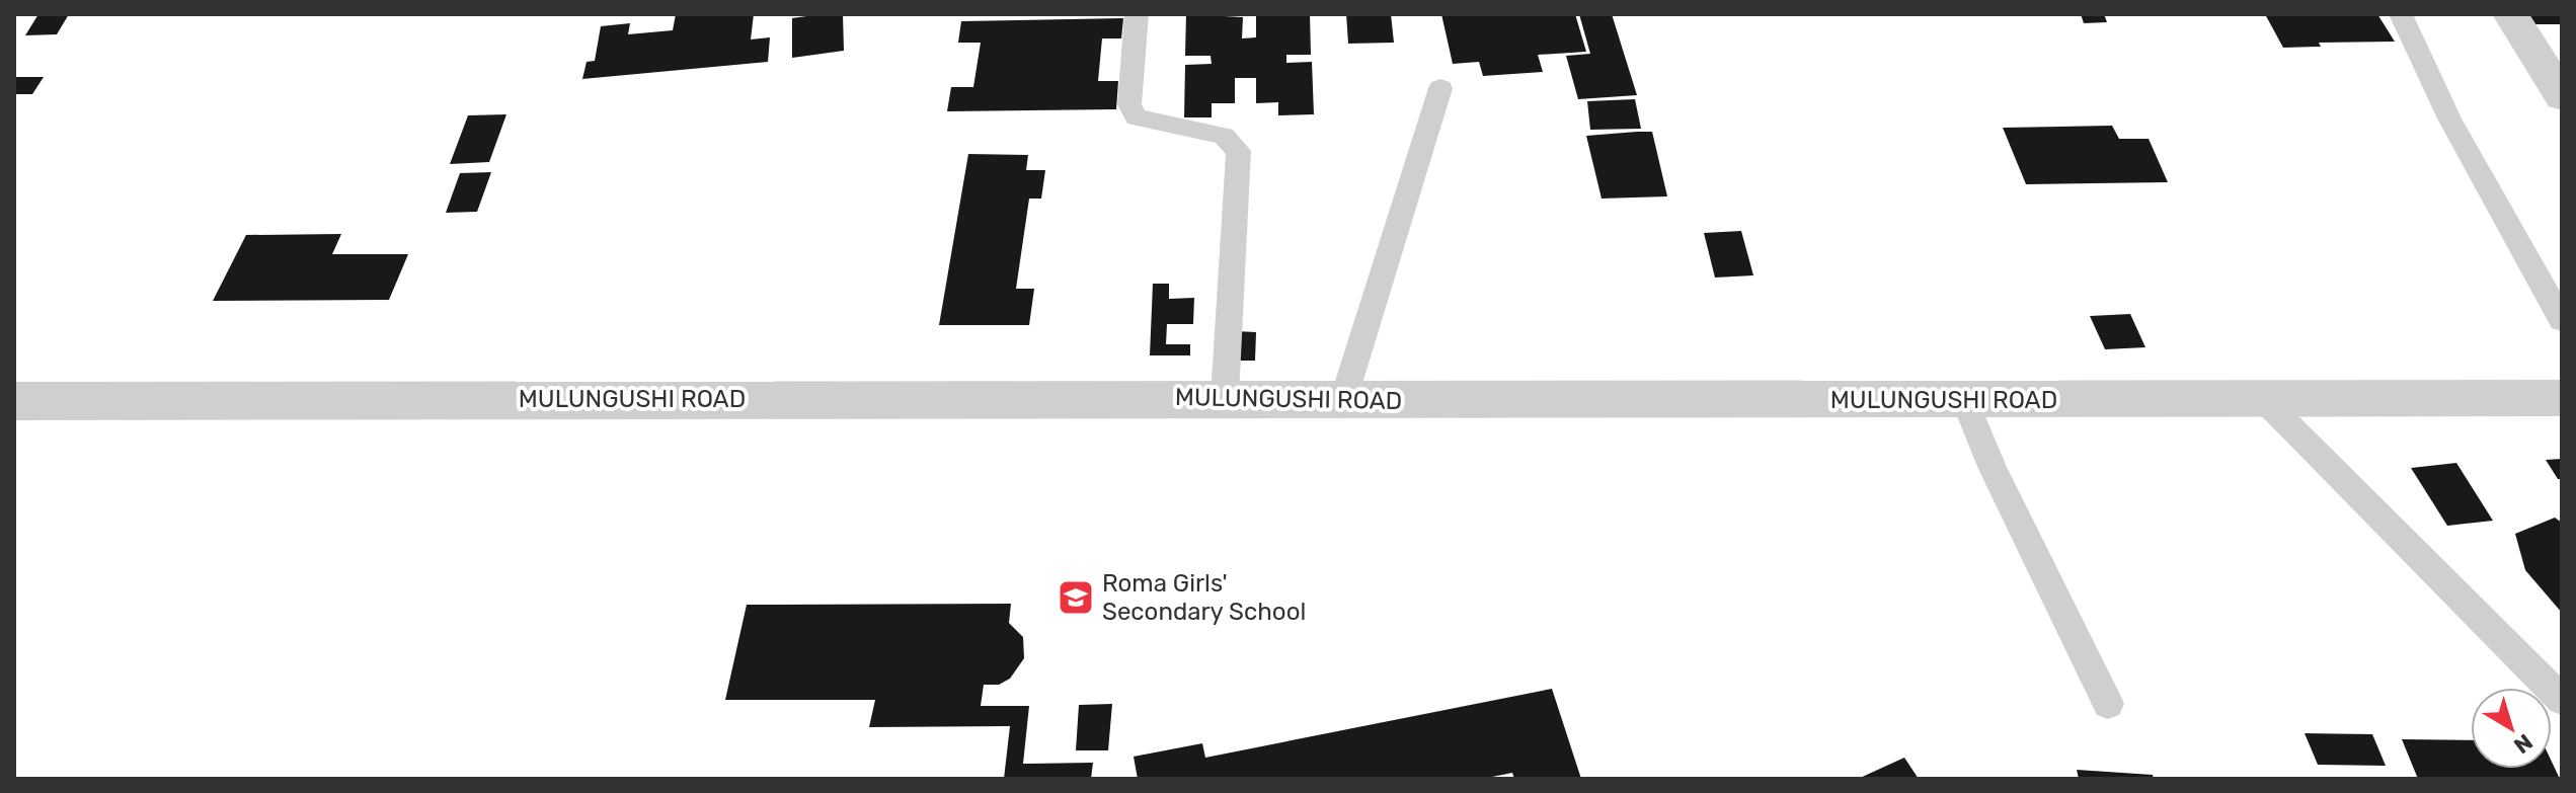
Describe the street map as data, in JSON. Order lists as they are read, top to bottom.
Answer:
{
  "streets": {
    "street": ["MULUNGUSHI ROAD"]
  },
  "places": {
    "school or university": ["Roma Girls' Secondary School"]
  },
  "north": "bottom right"
}
